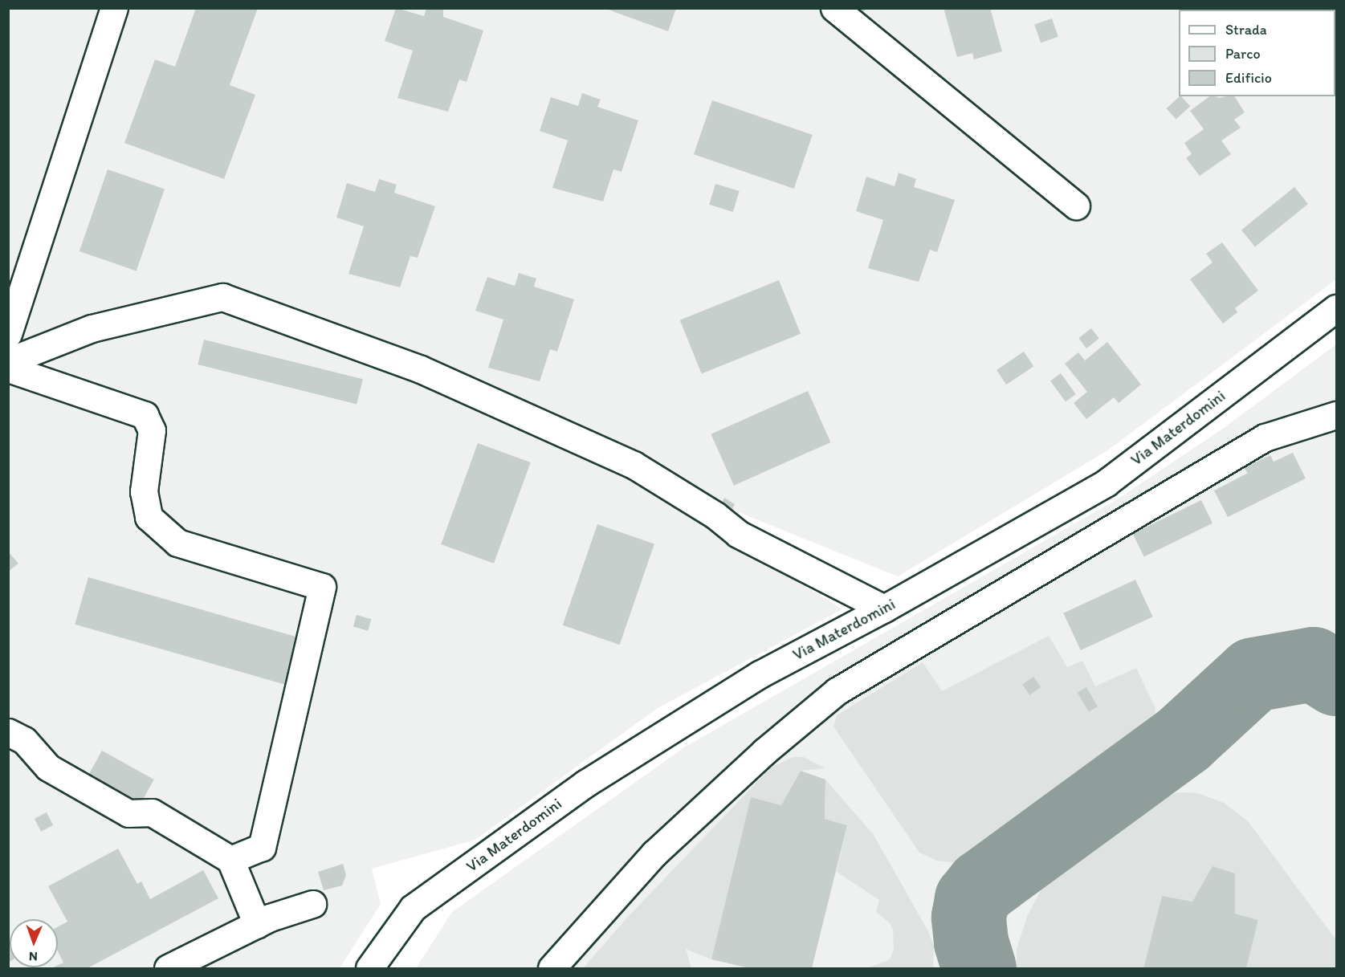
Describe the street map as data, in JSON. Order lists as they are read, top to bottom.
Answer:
{
  "streets": {
    "street": ["Via Materdomini"]
  },
  "legend": ["Strada", "Parco", "Edificio"],
  "north": "bottom"
}
